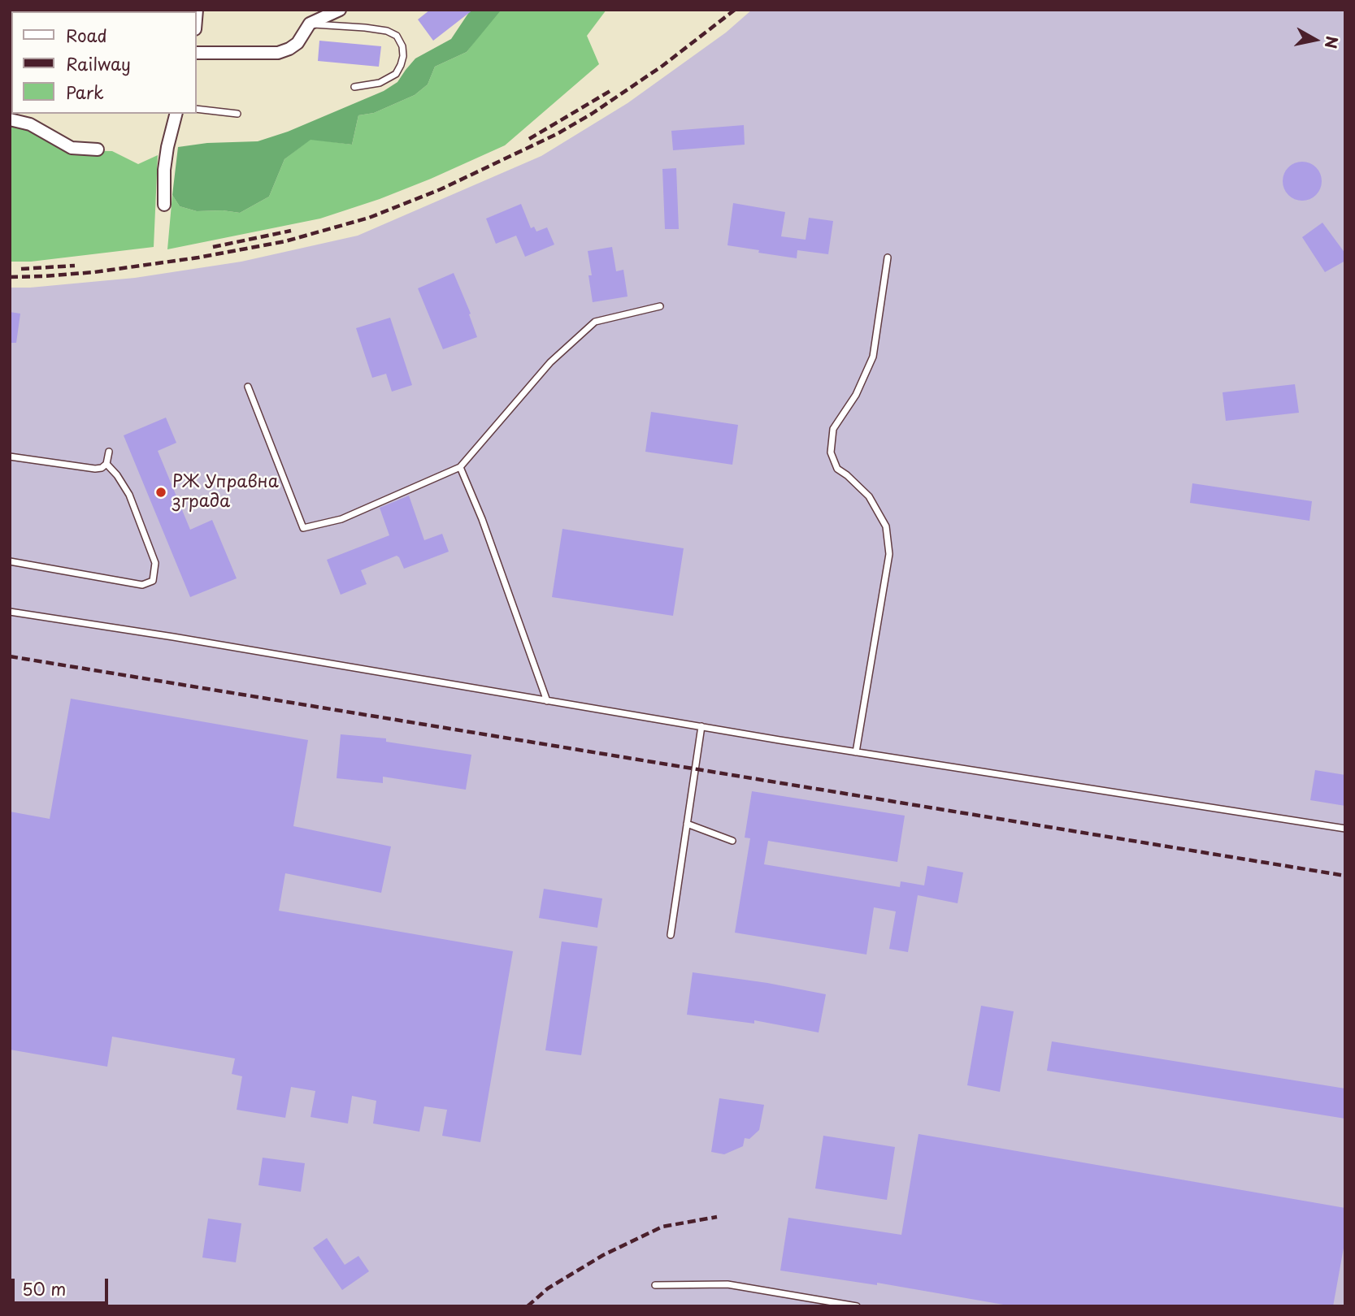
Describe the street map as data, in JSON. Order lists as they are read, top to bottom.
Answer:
{
  "places": ["РЖ Управна зграда"],
  "legend": ["Road", "Railway", "Park"],
  "scale_bar": "50 m",
  "north": "right"
}
